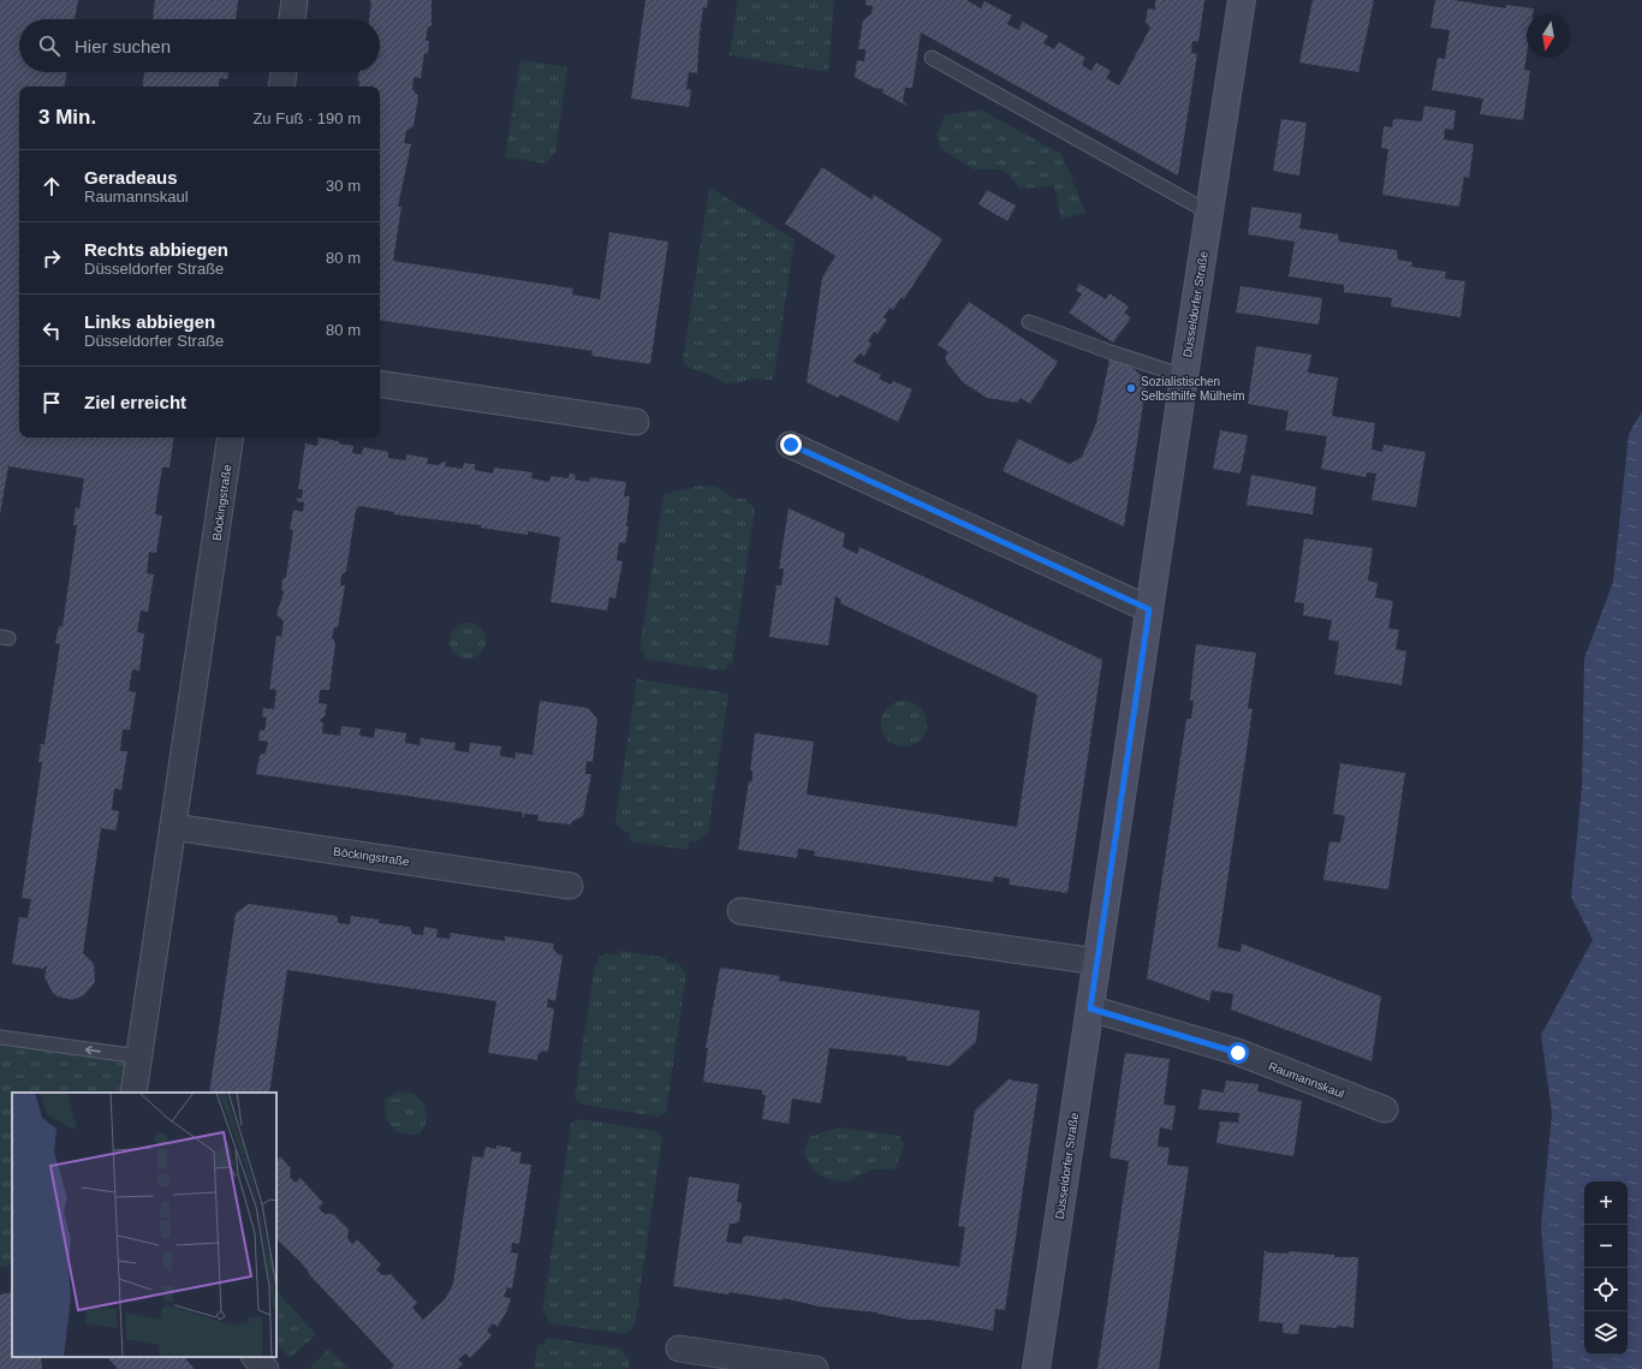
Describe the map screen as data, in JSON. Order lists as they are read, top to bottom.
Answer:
{
  "streets": {
    "street": ["Düsseldorfer Straße", "Böckingstraße", "Raumannskaul"]
  },
  "crossings": [
    ["Düsseldorfer Straße", "Raumannskaul"]
  ],
  "places": ["Sozialistischen Selbsthilfe Mülheim"],
  "north": "bottom",
  "page": {
    "search": "Hier suchen",
    "heading": ["3 Min.", "Zu Fuß · 190 m"],
    "list": [
      ["Geradeaus", "Raumannskaul", "30 m"],
      ["Rechts abbiegen", "Düsseldorfer Straße", "80 m"],
      ["Links abbiegen", "Düsseldorfer Straße", "80 m"],
      "Ziel erreicht"
    ],
    "map_buttons": ["+", "−"]
  }
}
